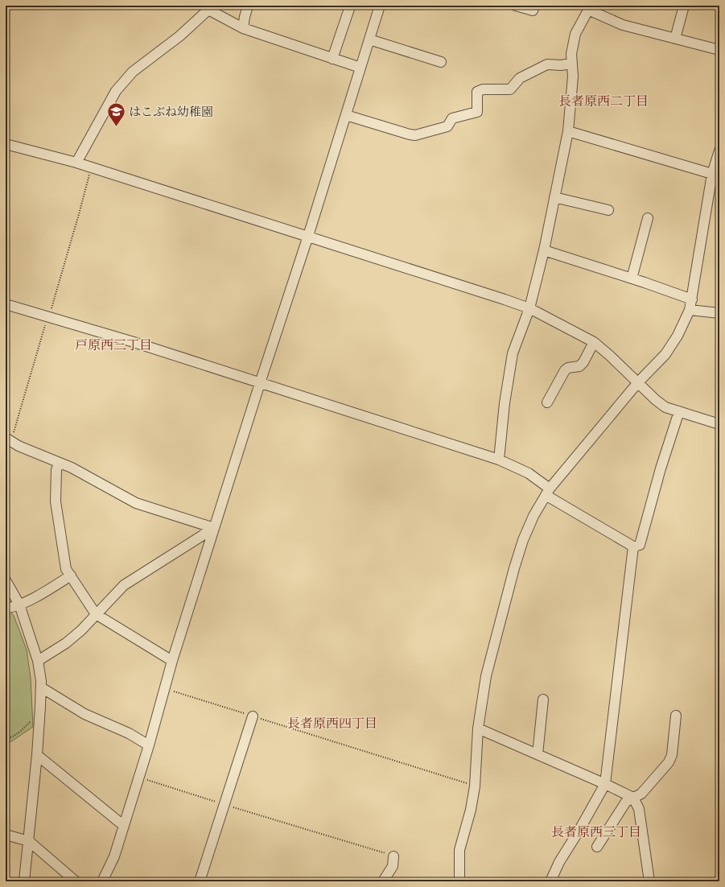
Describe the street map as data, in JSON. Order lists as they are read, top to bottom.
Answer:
{
  "districts": [
    "長者原西二丁目",
    "戸原西三丁目",
    "長者原西四丁目",
    "長者原西三丁目"
  ],
  "places": {
    "school or university": ["はこぶね幼稚園"]
  }
}
